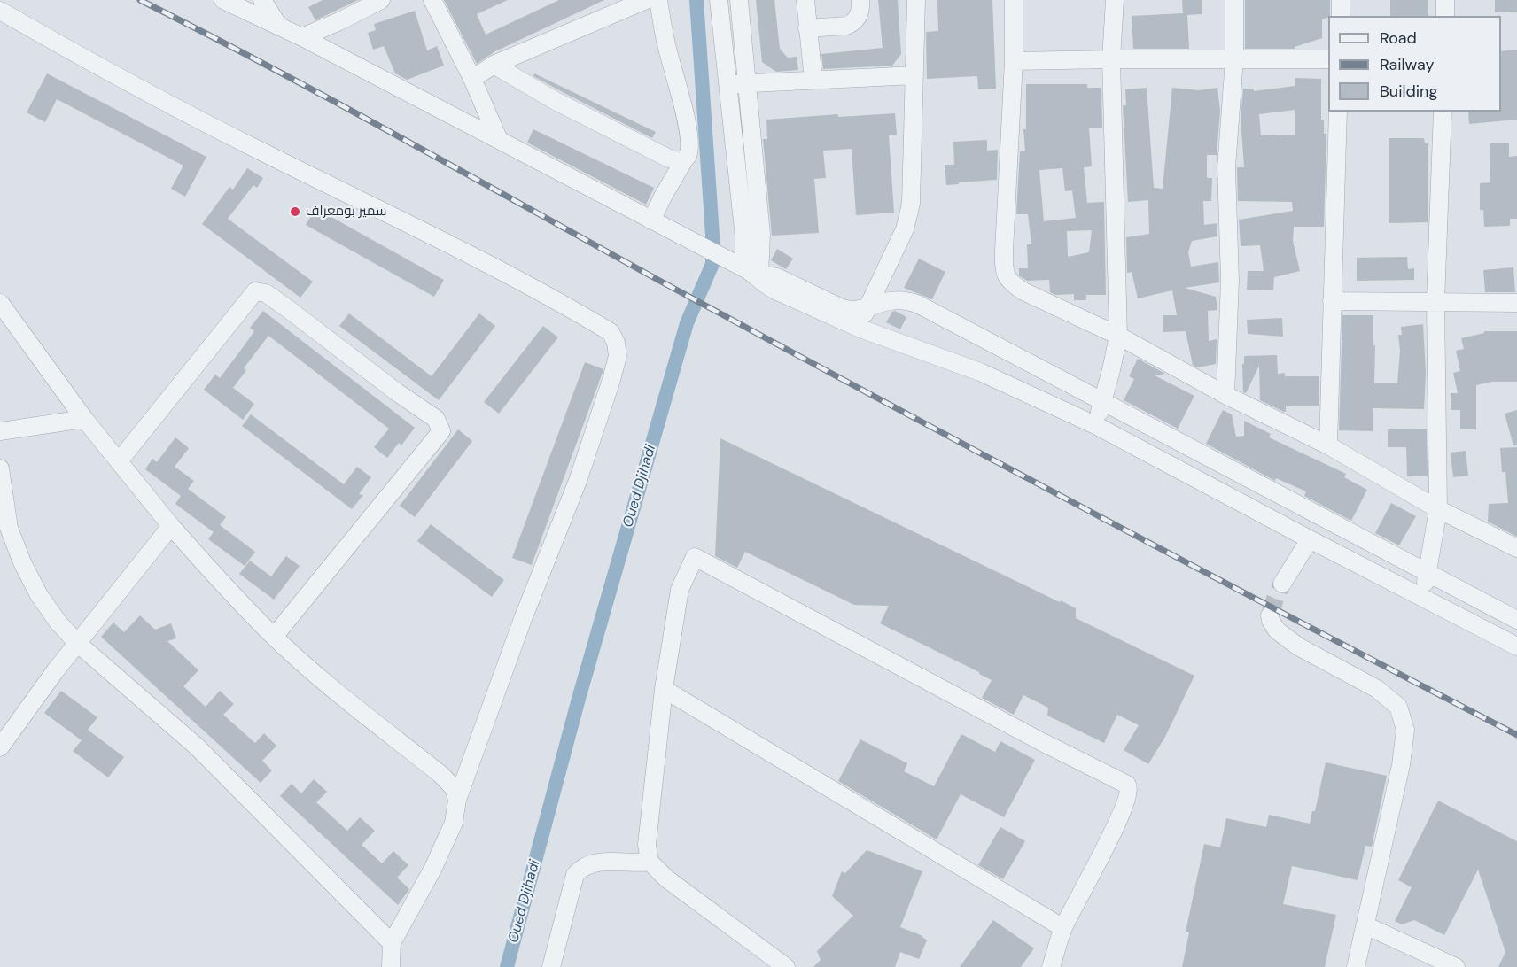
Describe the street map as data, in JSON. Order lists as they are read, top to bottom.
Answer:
{
  "water": ["Oued Djihadi"],
  "places": ["سمير بومعراف"],
  "legend": ["Road", "Railway", "Building"]
}
